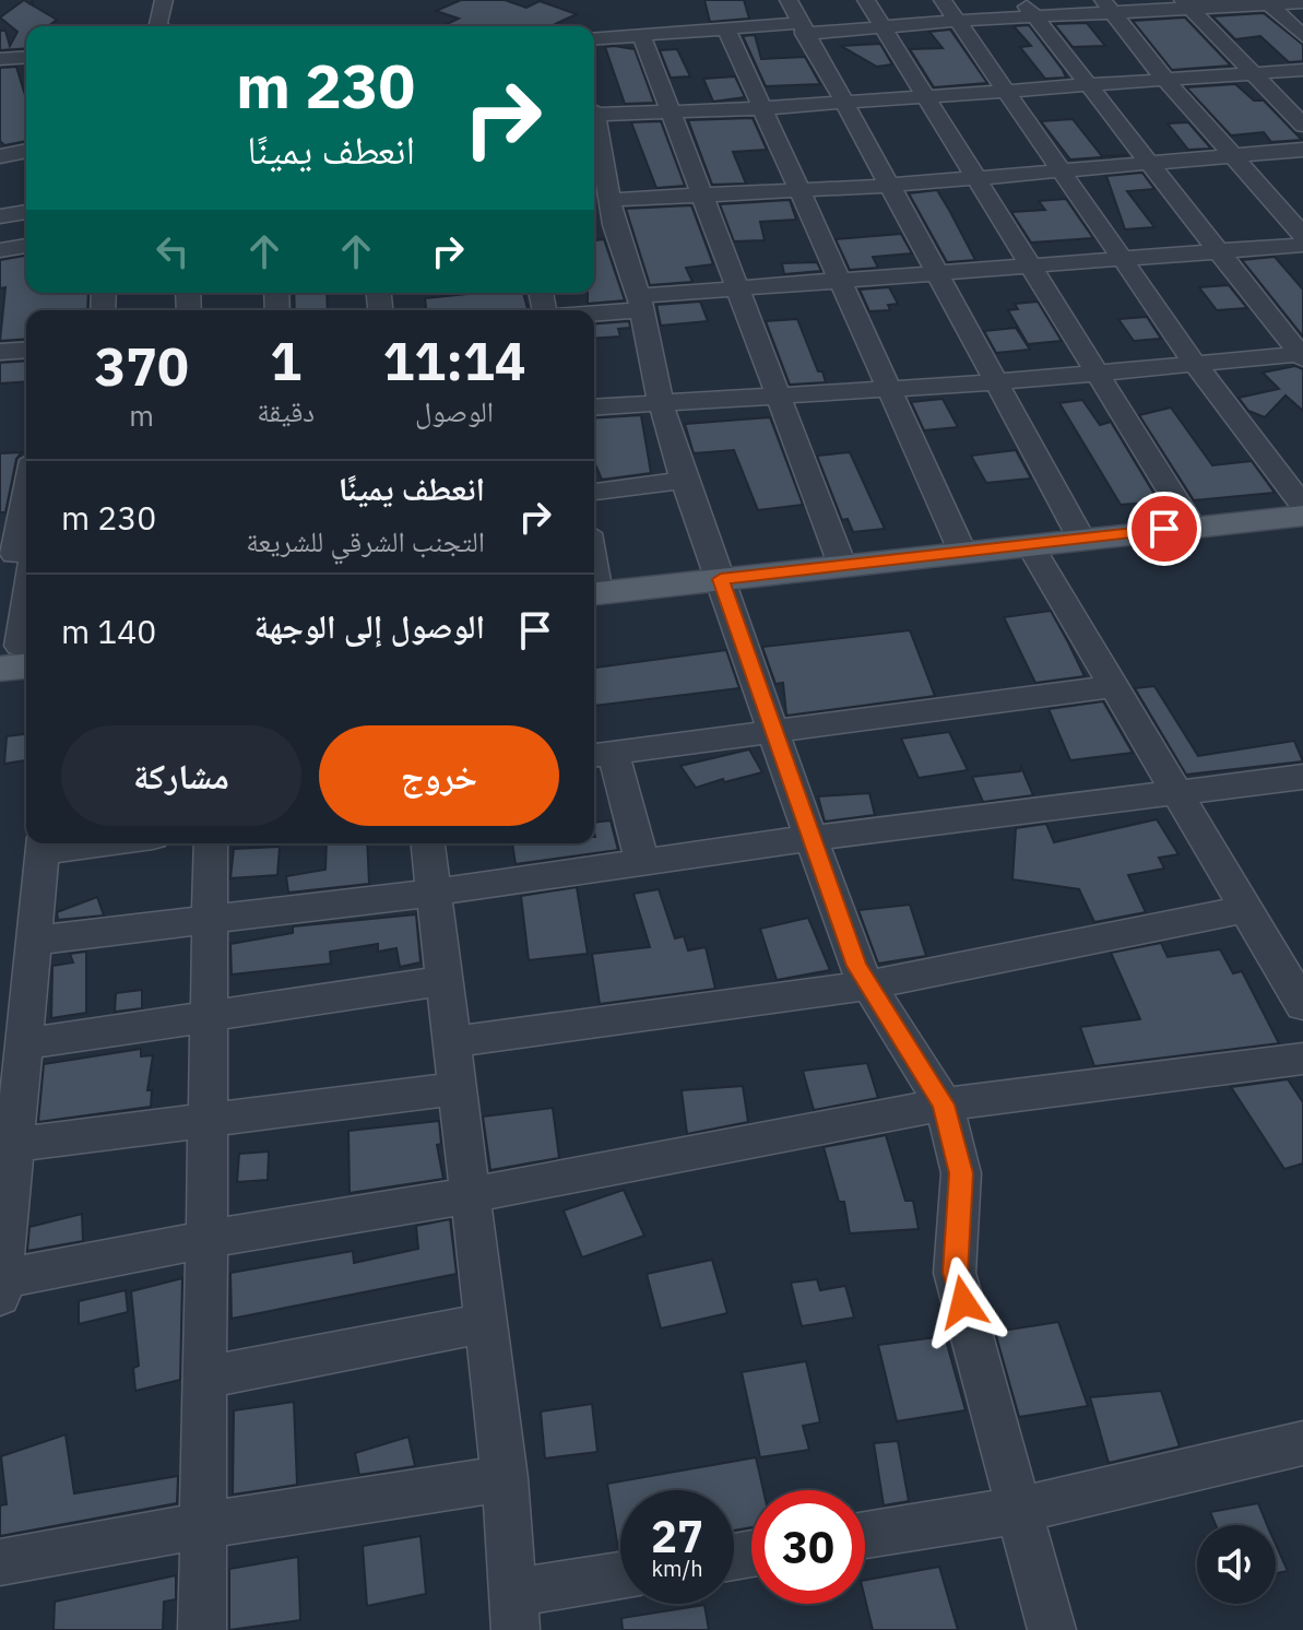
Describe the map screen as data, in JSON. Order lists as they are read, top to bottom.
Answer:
{
  "page": {
    "turn": ["230 m", "انعطف يمينًا"],
    "eta": [
      "11:14",
      "الوصول",
      "1",
      "دقيقة",
      "370",
      "m"
    ],
    "list": [
      {
        "name": "انعطف يمينًا",
        "note": "التجنب الشرقي للشريعة",
        "value": "230 m"
      },
      {
        "name": "الوصول إلى الوجهة",
        "value": "140 m"
      }
    ],
    "buttons": ["خروج", "مشاركة"],
    "speed": "27 km/h",
    "limit": "30"
  }
}
